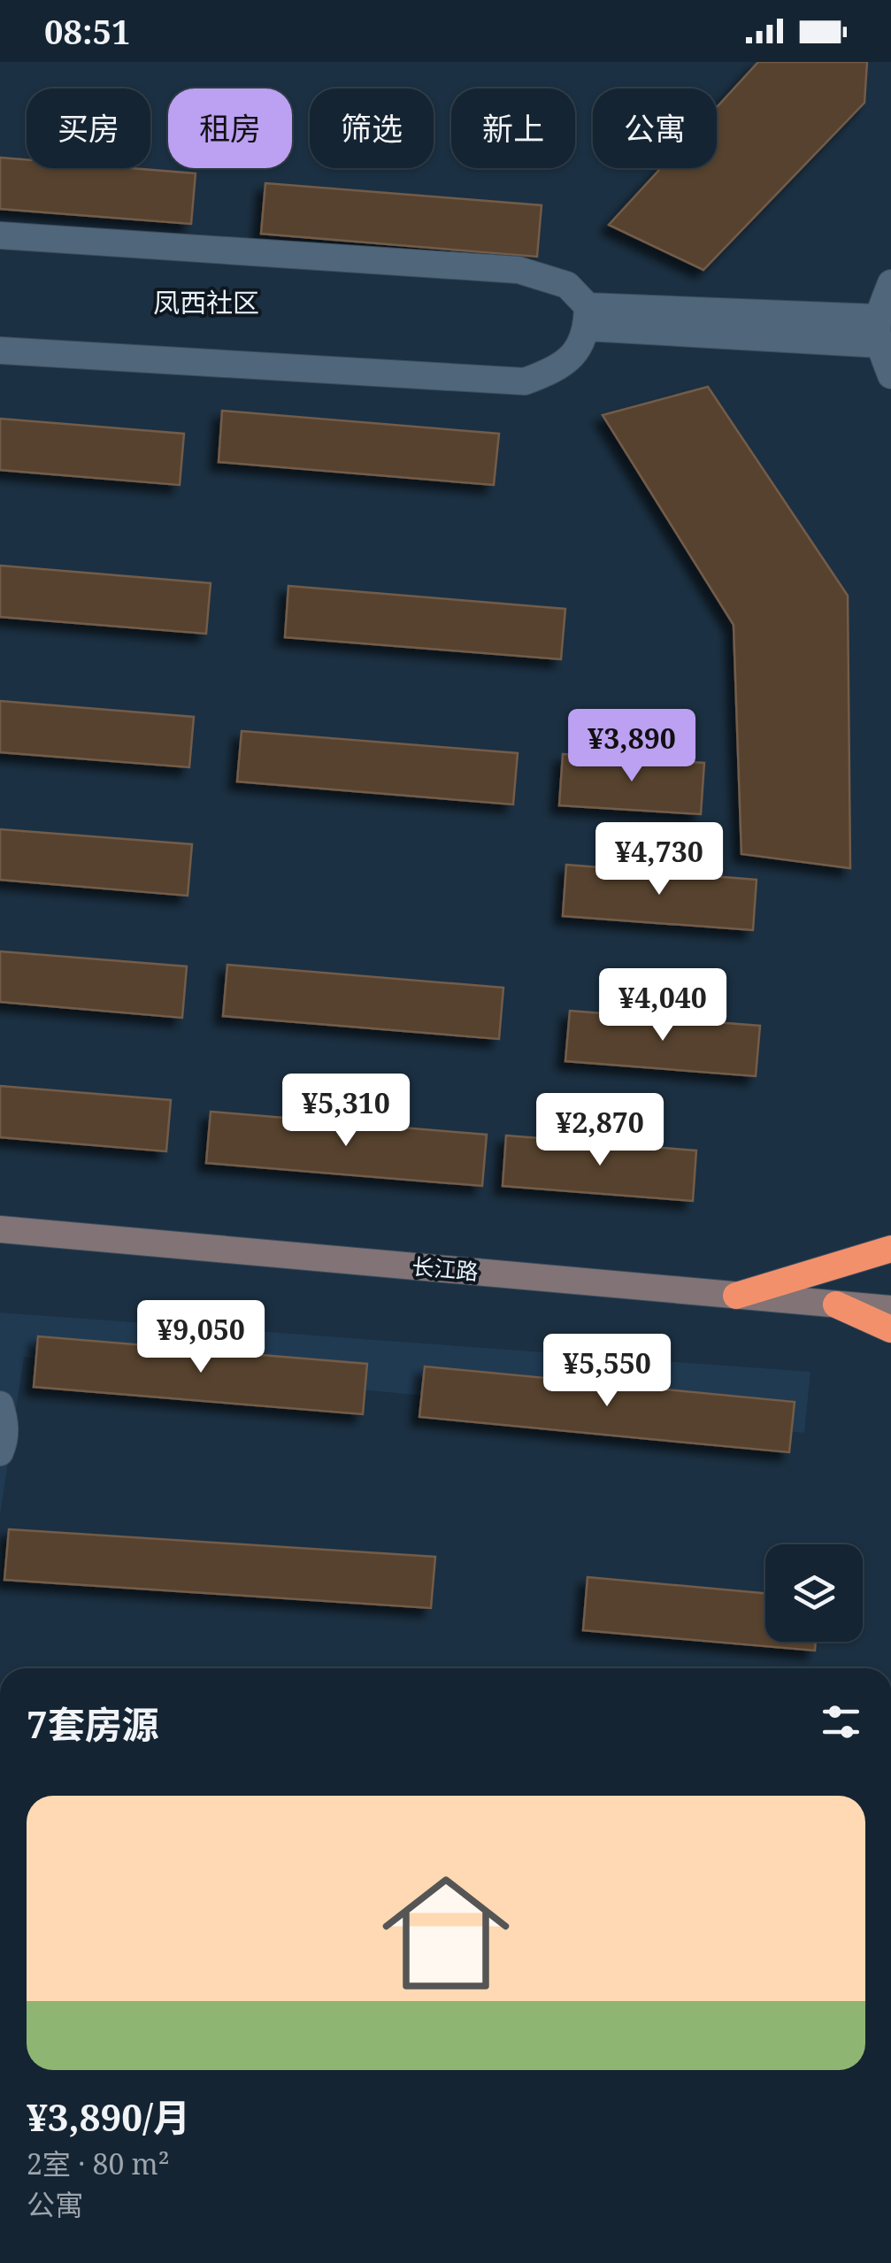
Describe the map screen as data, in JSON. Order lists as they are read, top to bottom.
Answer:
{
  "streets": {
    "street": ["长江路"]
  },
  "districts": ["凤西社区"],
  "page": {
    "status": "08:51",
    "chip": [
      "买房",
      "租房",
      "筛选",
      "新上",
      "公寓"
    ],
    "price": [
      "¥3,890",
      "¥4,730",
      "¥4,040",
      "¥5,310",
      "¥2,870",
      "¥9,050",
      "¥5,550"
    ],
    "heading": "7套房源",
    "list": [
      {
        "name": "¥3,890/月",
        "note": "2室 · 80 m² · 公寓"
      }
    ]
  }
}
